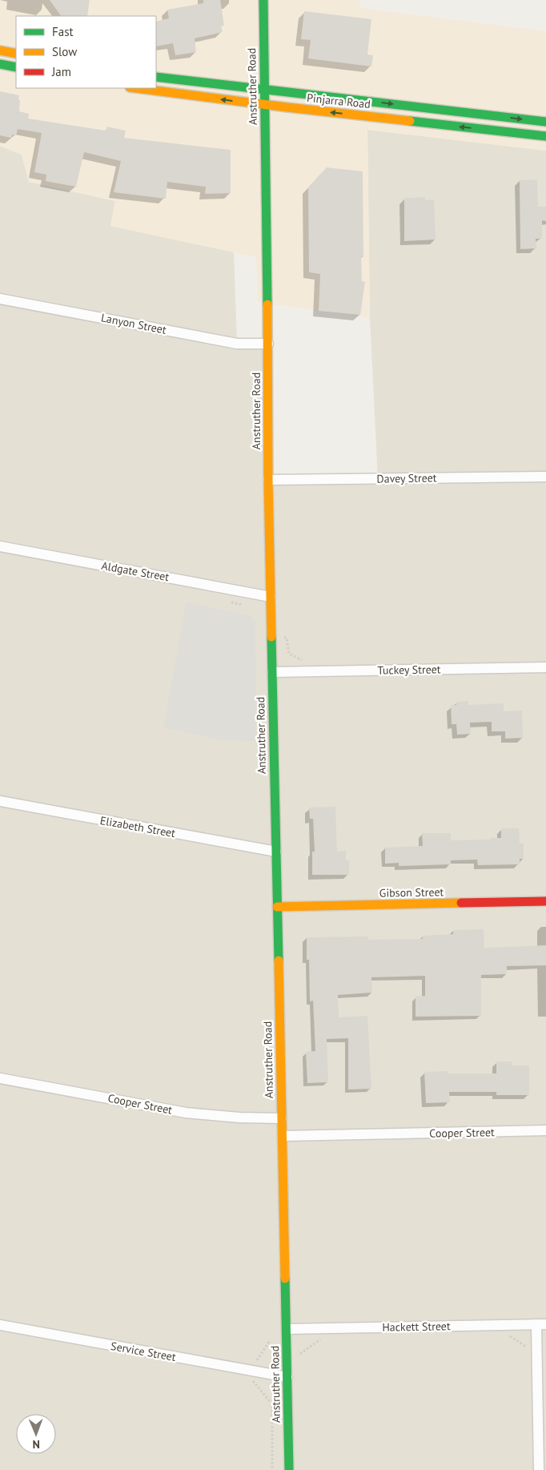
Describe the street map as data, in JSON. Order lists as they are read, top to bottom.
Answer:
{
  "streets": {
    "main road": ["Anstruther Road", "Pinjarra Road", "Gibson Street"],
    "street": [
      "Lanyon Street",
      "Davey Street",
      "Aldgate Street",
      "Tuckey Street",
      "Elizabeth Street",
      "Cooper Street",
      "Hackett Street",
      "Service Street"
    ]
  },
  "crossings": [
    ["Anstruther Road", "Pinjarra Road"],
    ["Anstruther Road", "Lanyon Street"],
    ["Anstruther Road", "Davey Street"],
    ["Anstruther Road", "Aldgate Street"],
    ["Anstruther Road", "Tuckey Street"],
    ["Anstruther Road", "Elizabeth Street"],
    ["Anstruther Road", "Gibson Street"],
    ["Anstruther Road", "Cooper Street"],
    ["Anstruther Road", "Hackett Street"],
    ["Anstruther Road", "Service Street"]
  ],
  "legend": ["Fast", "Slow", "Jam"],
  "north": "bottom"
}
